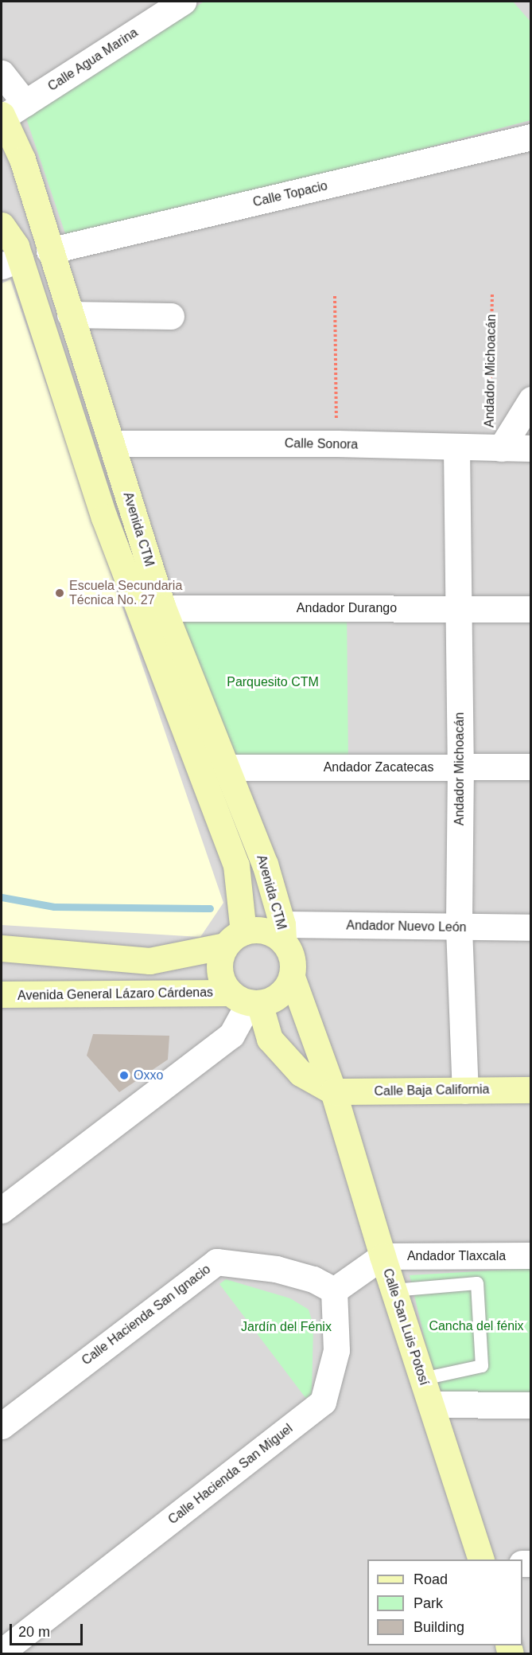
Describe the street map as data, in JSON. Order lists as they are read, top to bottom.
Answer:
{
  "streets": {
    "main road": [
      "Avenida CTM",
      "Avenida General Lázaro Cárdenas",
      "Calle Baja California",
      "Calle San Luis Potosí"
    ],
    "street": [
      "Calle Agua Marina",
      "Calle Topacio",
      "Andador Michoacán",
      "Calle Sonora",
      "Andador Durango",
      "Andador Zacatecas",
      "Andador Nuevo León",
      "Andador Tlaxcala",
      "Calle Hacienda San Ignacio",
      "Calle Hacienda San Miguel"
    ]
  },
  "crossings": [
    ["Calle Agua Marina", "Avenida CTM"],
    ["Calle Topacio", "Avenida CTM"],
    ["Andador Michoacán", "Calle Sonora"],
    ["Andador Michoacán", "Andador Durango"],
    ["Andador Michoacán", "Andador Zacatecas"],
    ["Andador Michoacán", "Andador Nuevo León"],
    ["Andador Michoacán", "Calle Baja California"],
    ["Calle Sonora", "Avenida CTM"],
    ["Avenida CTM", "Andador Durango"],
    ["Avenida CTM", "Andador Zacatecas"],
    ["Avenida CTM", "Andador Nuevo León"],
    ["Avenida CTM", "Avenida General Lázaro Cárdenas"],
    ["Avenida CTM", "Calle San Luis Potosí"],
    ["Andador Nuevo León", "Avenida General Lázaro Cárdenas"],
    ["Andador Nuevo León", "Calle San Luis Potosí"],
    ["Avenida General Lázaro Cárdenas", "Calle San Luis Potosí"],
    ["Calle Baja California", "Calle San Luis Potosí"],
    ["Andador Tlaxcala", "Calle San Luis Potosí"],
    ["Calle Hacienda San Ignacio", "Calle Hacienda San Miguel"]
  ],
  "parks": ["Parquesito CTM", "Cancha del fénix", "Jardín del Fénix"],
  "places": ["Escuela Secundaria Técnica No. 27", "Oxxo"],
  "legend": ["Road", "Park", "Building"],
  "scale_bar": "20 m"
}
